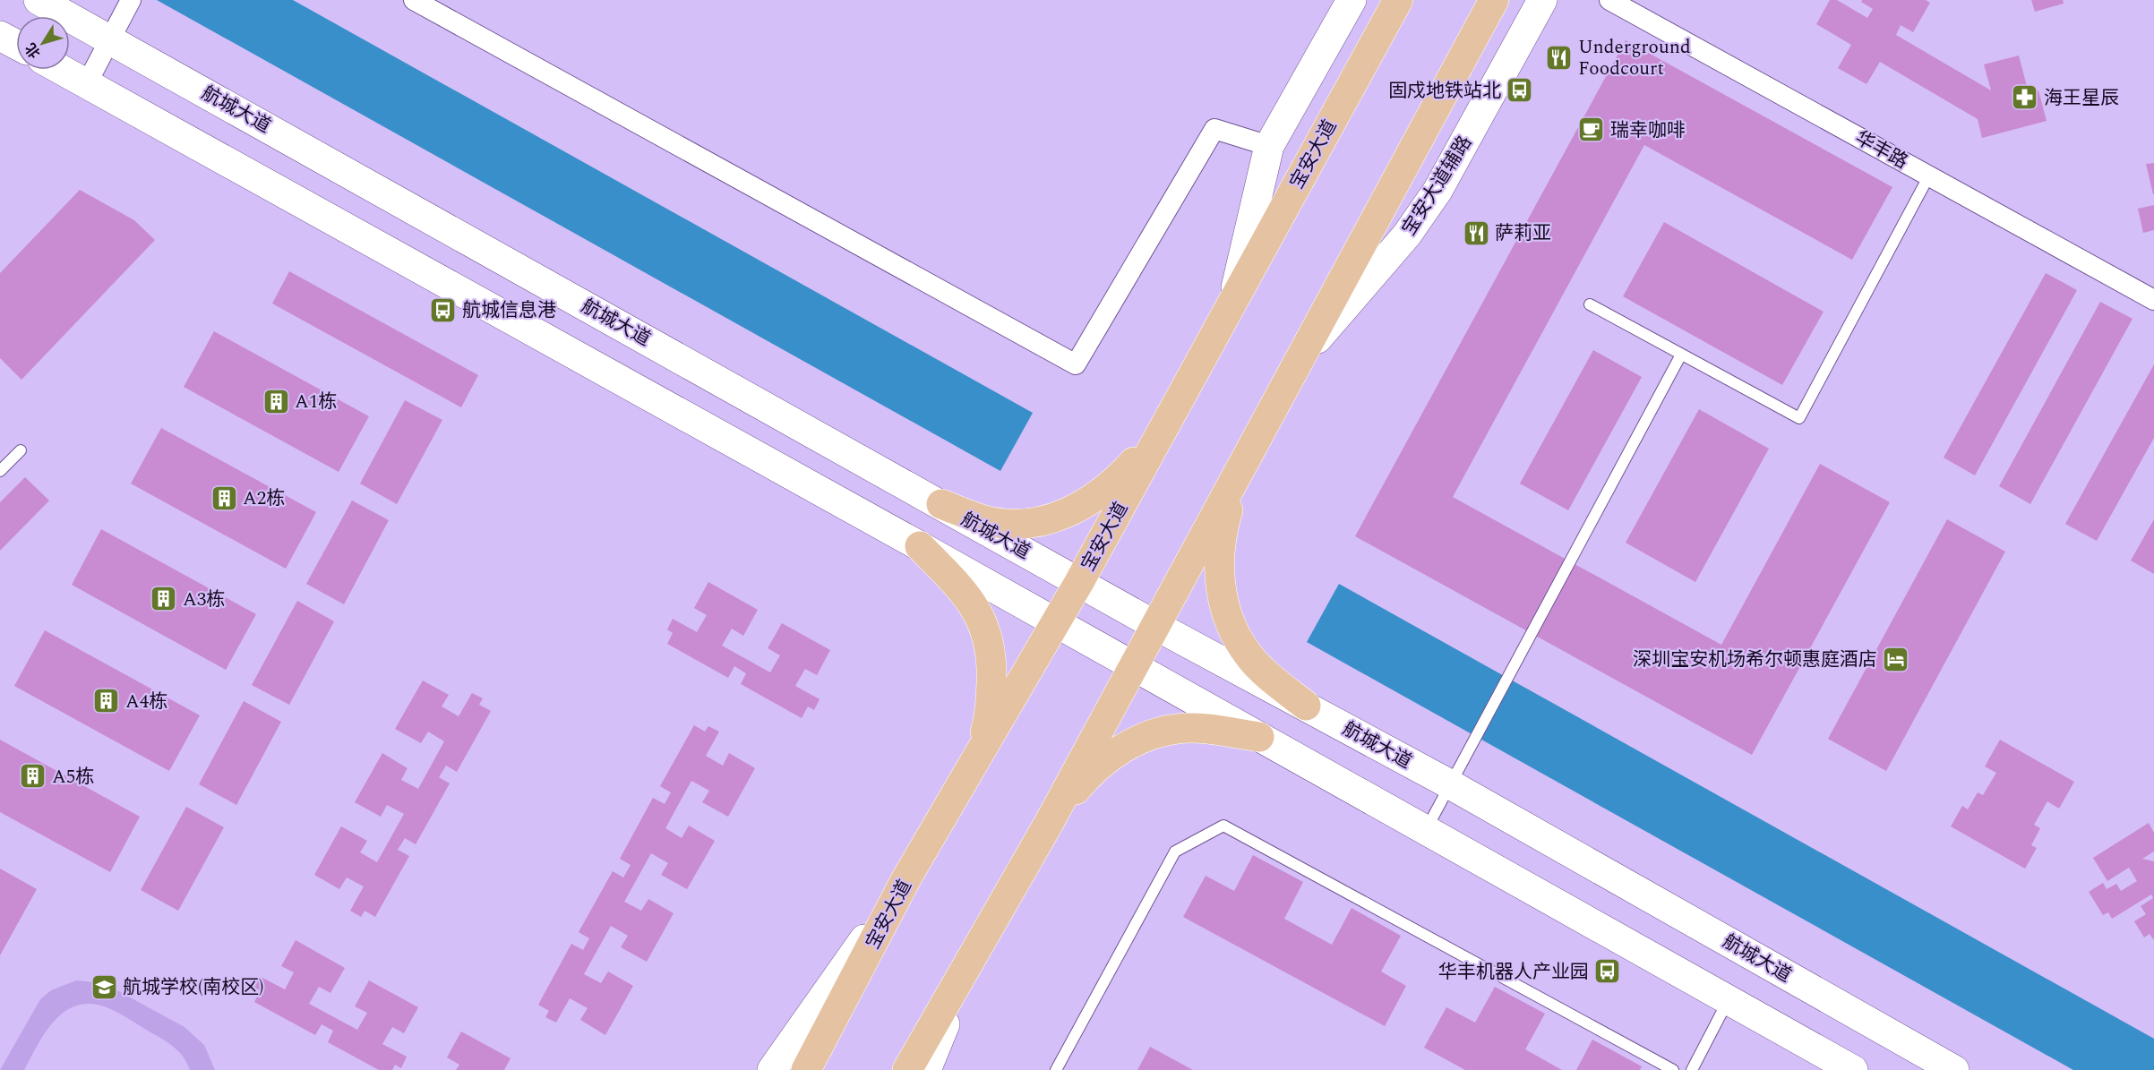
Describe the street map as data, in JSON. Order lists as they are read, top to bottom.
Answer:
{
  "streets": {
    "main road": ["航城大道", "宝安大道", "宝安大道辅路"],
    "street": ["华丰路"]
  },
  "crossings": [
    ["航城大道", "宝安大道"]
  ],
  "places": {
    "restaurant": ["Underground Foodcourt", "萨莉亚"],
    "bus stop": ["固戍地铁站北", "航城信息港", "华丰机器人产业园"],
    "pharmacy": ["海王星辰"],
    "cafe": ["瑞幸咖啡"],
    "building": [
      "A1栋",
      "A2栋",
      "A3栋",
      "A4栋",
      "A5栋"
    ],
    "hotel": ["深圳宝安机场希尔顿惠庭酒店"],
    "school or university": ["航城学校(南校区)"]
  },
  "north": "bottom left"
}
